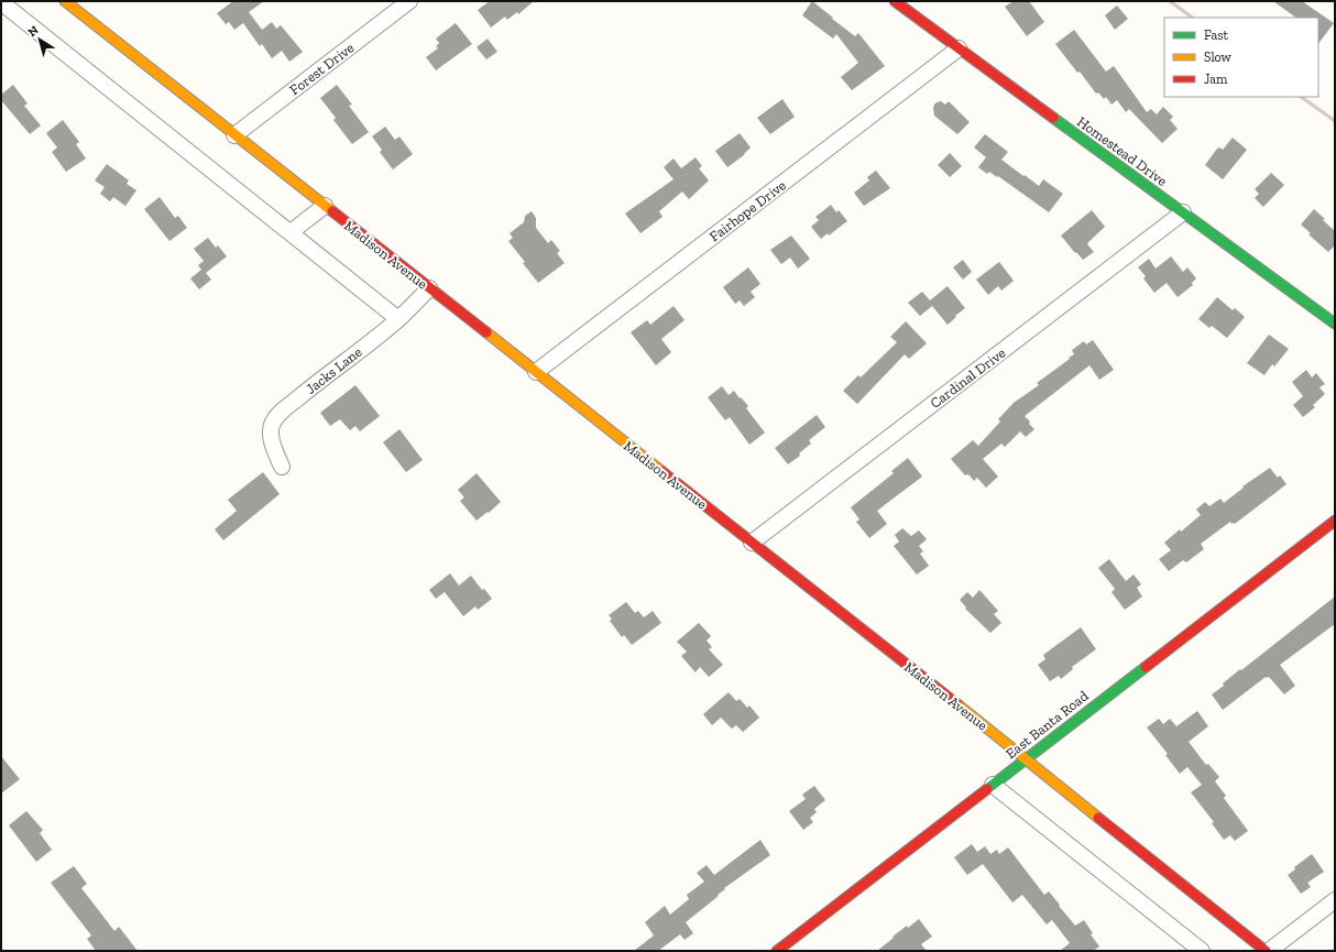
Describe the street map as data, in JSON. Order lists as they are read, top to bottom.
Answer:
{
  "streets": {
    "main road": ["Homestead Drive", "Madison Avenue", "East Banta Road"],
    "street": [
      "Forest Drive",
      "Fairhope Drive",
      "Jacks Lane",
      "Cardinal Drive"
    ]
  },
  "crossings": [
    ["Forest Drive", "Madison Avenue"],
    ["Homestead Drive", "Fairhope Drive"],
    ["Homestead Drive", "Cardinal Drive"],
    ["Fairhope Drive", "Madison Avenue"],
    ["Madison Avenue", "Jacks Lane"],
    ["Madison Avenue", "Cardinal Drive"],
    ["Madison Avenue", "East Banta Road"]
  ],
  "legend": ["Fast", "Slow", "Jam"],
  "north": "top left"
}
